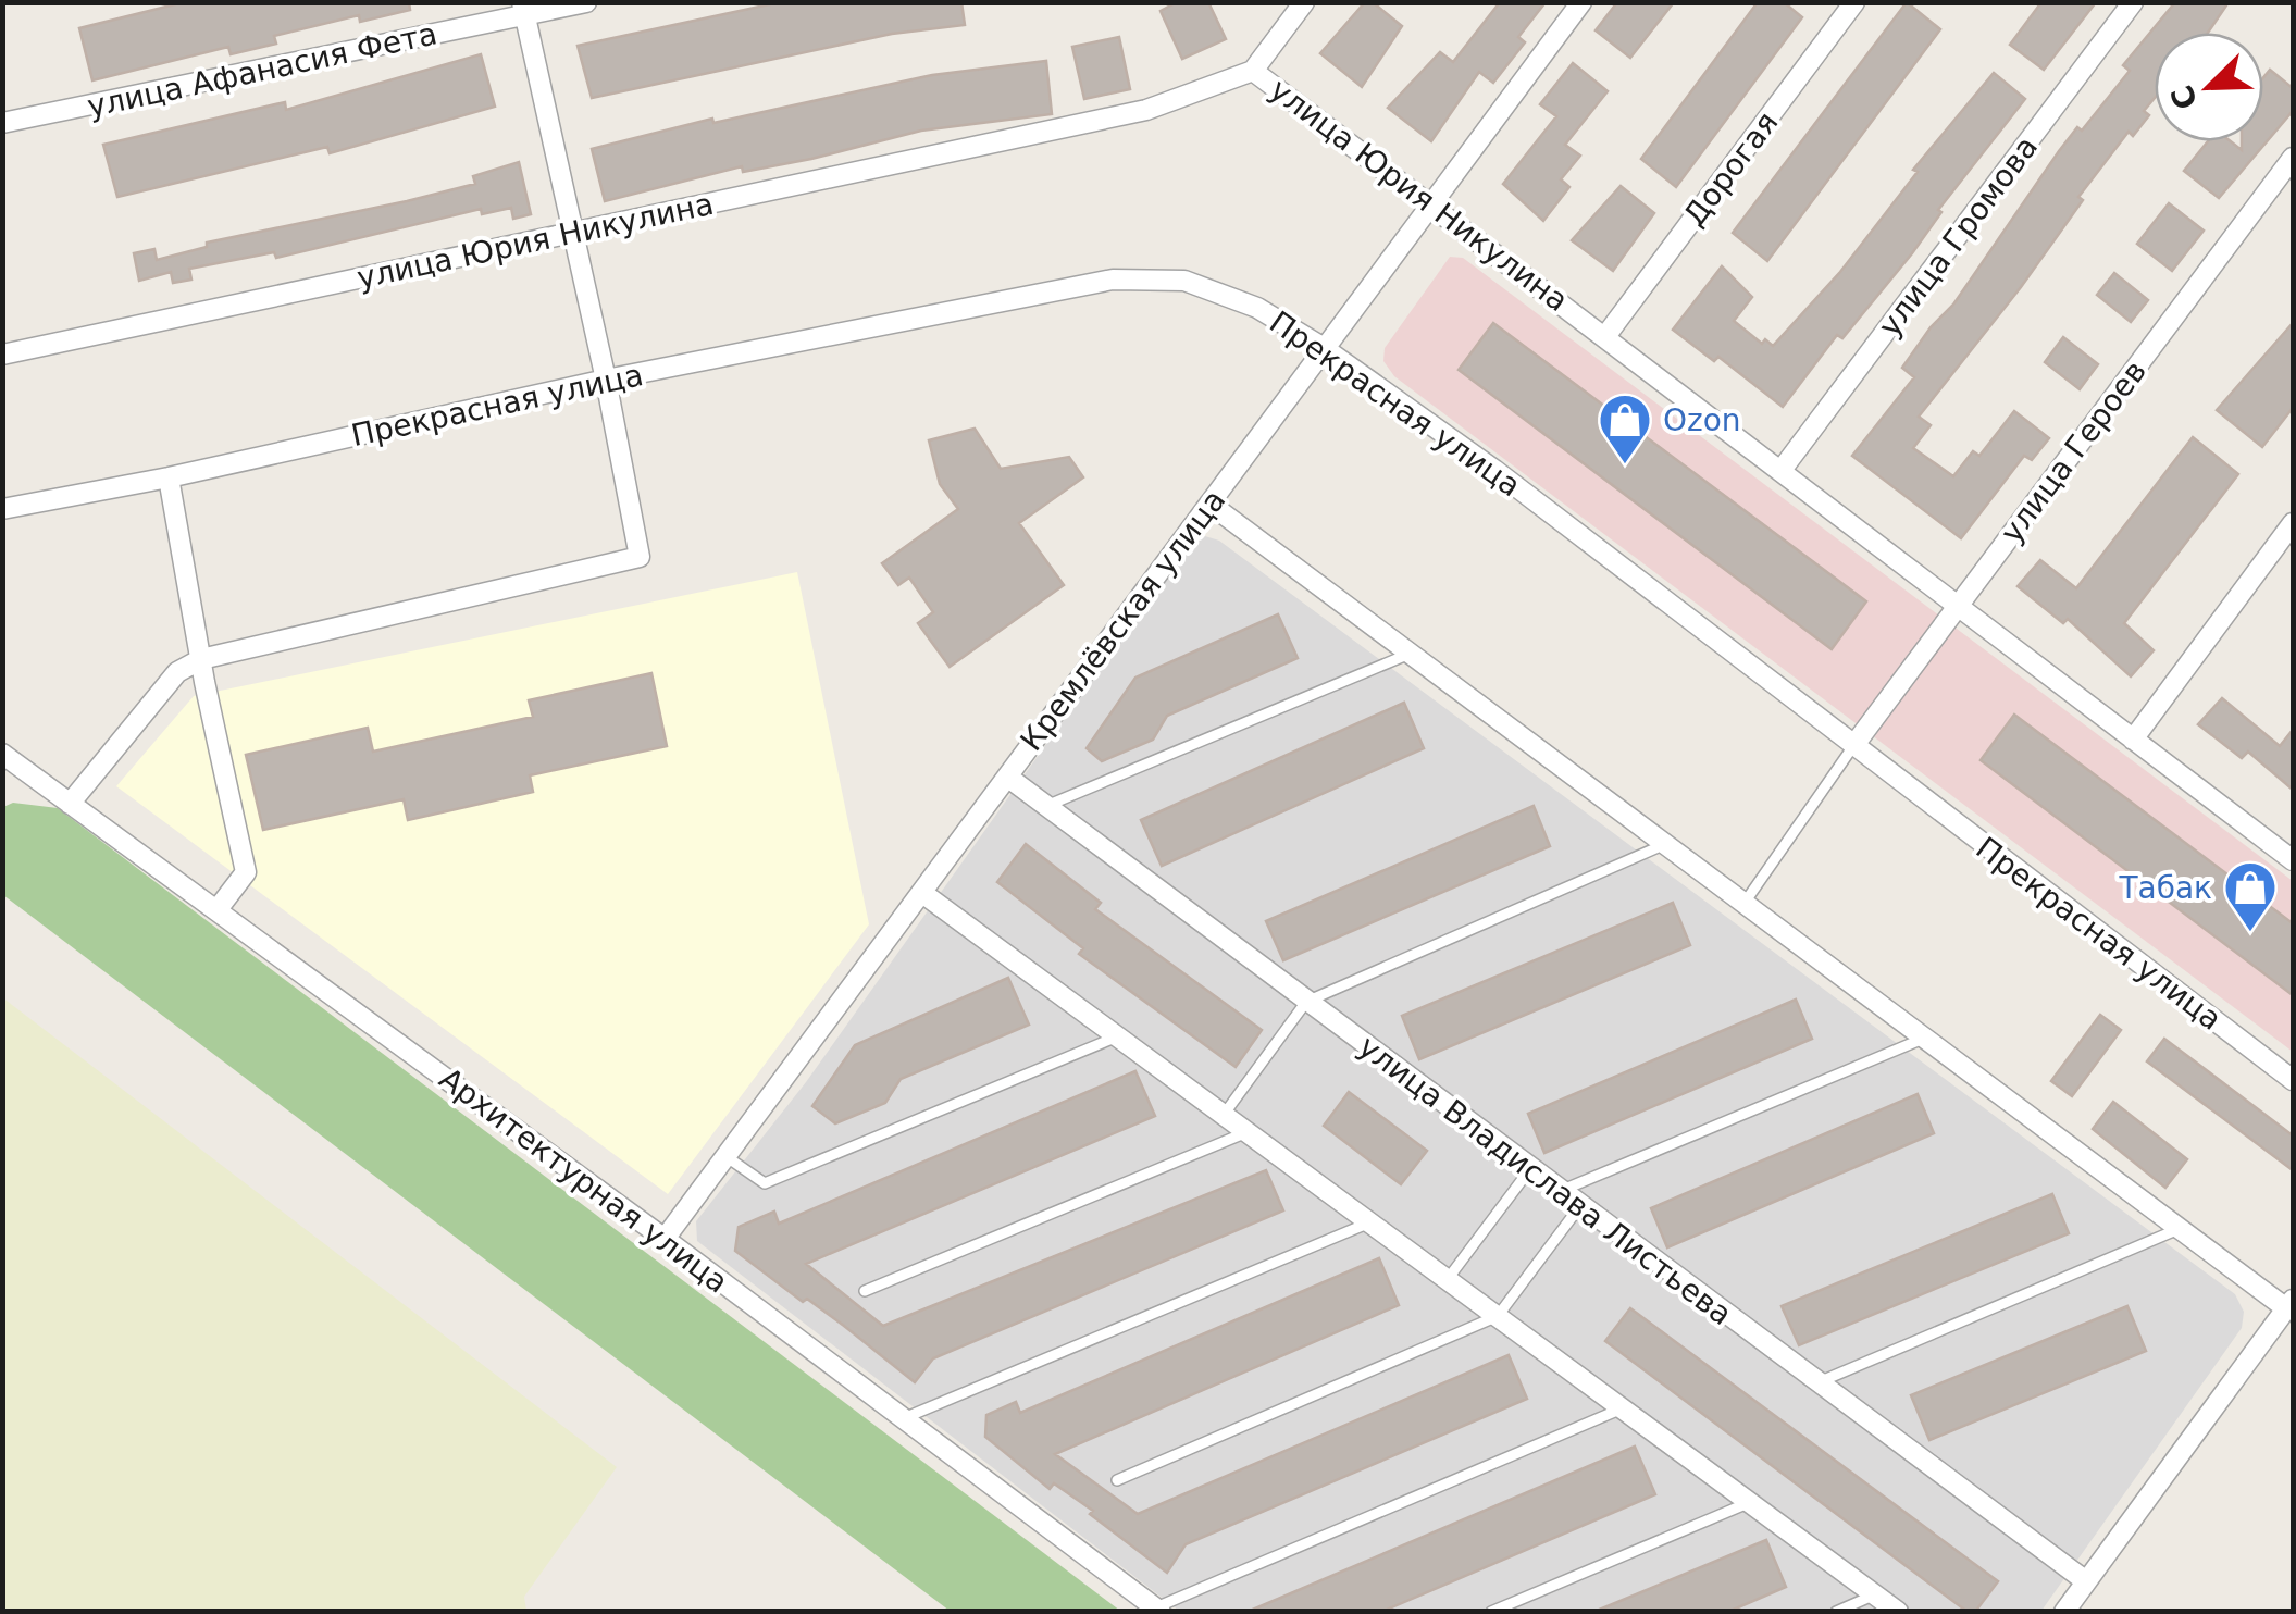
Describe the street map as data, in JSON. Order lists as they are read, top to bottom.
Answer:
{
  "streets": {
    "street": [
      "улица Афанасия Фета",
      "Дорогая",
      "улица Юрия Никулина",
      "улица Громова",
      "Прекрасная улица",
      "улица Героев",
      "Кремлёвская улица",
      "Архитектурная улица",
      "улица Владислава Листьева"
    ]
  },
  "crossings": [
    ["Дорогая", "улица Юрия Никулина"],
    ["улица Юрия Никулина", "улица Громова"],
    ["улица Юрия Никулина", "улица Героев"],
    ["улица Юрия Никулина", "Кремлёвская улица"],
    ["Прекрасная улица", "улица Героев"],
    ["Прекрасная улица", "Кремлёвская улица"],
    ["Кремлёвская улица", "Архитектурная улица"],
    ["Кремлёвская улица", "улица Владислава Листьева"]
  ],
  "places": {
    "shop": ["Ozon", "Табак"]
  },
  "north": "bottom left"
}
